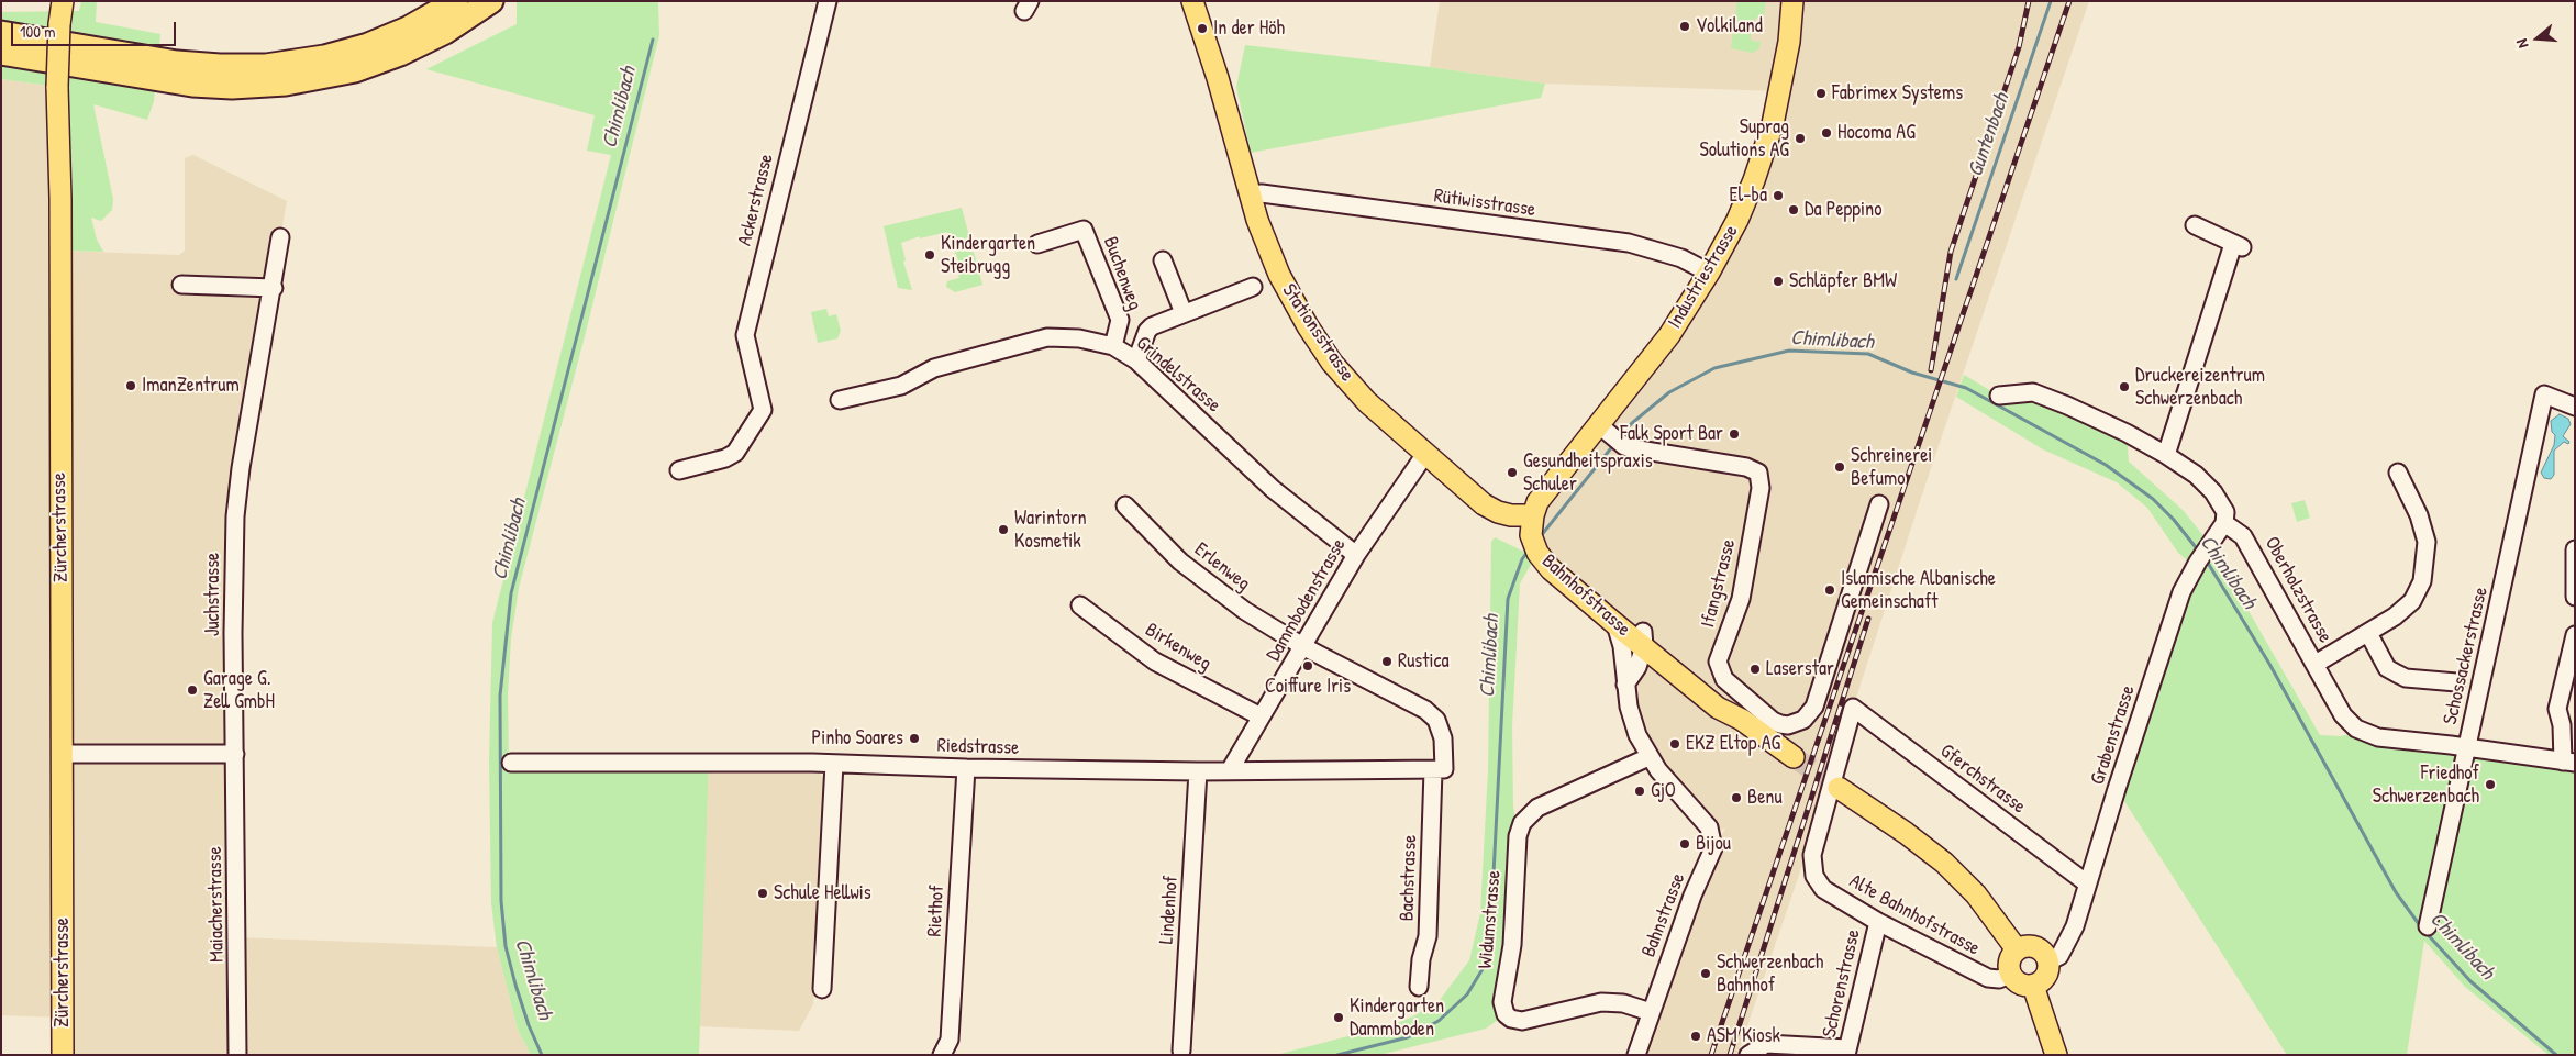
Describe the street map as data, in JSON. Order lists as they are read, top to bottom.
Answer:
{
  "streets": {
    "main road": [
      "Industriestrasse",
      "Stationsstrasse",
      "Zürcherstrasse",
      "Bahnhofstrasse"
    ],
    "street": [
      "Ackerstrasse",
      "Rütiwisstrasse",
      "Buchenweg",
      "Grindelstrasse",
      "Erlenweg",
      "Ifangstrasse",
      "Oberholzstrasse",
      "Juchstrasse",
      "Dammbodenstrasse",
      "Birkenweg",
      "Schossackerstrasse",
      "Grabenstrasse",
      "Riedstrasse",
      "Gferchstrasse",
      "Bachstrasse",
      "Maiacherstrasse",
      "Lindenhof",
      "Riethof",
      "Bahnstrasse",
      "Alte Bahnhofstrasse",
      "Widumstrasse",
      "Schorenstrasse"
    ]
  },
  "crossings": [
    ["Rütiwisstrasse", "Industriestrasse"],
    ["Rütiwisstrasse", "Stationsstrasse"],
    ["Buchenweg", "Grindelstrasse"],
    ["Industriestrasse", "Stationsstrasse"],
    ["Industriestrasse", "Ifangstrasse"],
    ["Industriestrasse", "Bahnhofstrasse"],
    ["Stationsstrasse", "Bahnhofstrasse"],
    ["Stationsstrasse", "Dammbodenstrasse"],
    ["Grindelstrasse", "Dammbodenstrasse"],
    ["Erlenweg", "Dammbodenstrasse"],
    ["Erlenweg", "Bachstrasse"],
    ["Oberholzstrasse", "Schossackerstrasse"],
    ["Oberholzstrasse", "Grabenstrasse"],
    ["Juchstrasse", "Maiacherstrasse"],
    ["Bahnhofstrasse", "Bahnstrasse"],
    ["Dammbodenstrasse", "Birkenweg"],
    ["Dammbodenstrasse", "Riedstrasse"],
    ["Dammbodenstrasse", "Bachstrasse"],
    ["Grabenstrasse", "Gferchstrasse"],
    ["Grabenstrasse", "Alte Bahnhofstrasse"],
    ["Riedstrasse", "Bachstrasse"],
    ["Riedstrasse", "Lindenhof"],
    ["Riedstrasse", "Riethof"],
    ["Gferchstrasse", "Alte Bahnhofstrasse"],
    ["Bahnstrasse", "Widumstrasse"],
    ["Alte Bahnhofstrasse", "Schorenstrasse"]
  ],
  "water": ["Chimlibach", "Guntenbach"],
  "places": [
    "Volkiland",
    "In der Höh",
    "Fabrimex Systems",
    "Hocoma AG",
    "Suprag Solutions AG",
    "El-ba",
    "Da Peppino",
    "Kindergarten Steibrugg",
    "Schläpfer BMW",
    "ImanZentrum",
    "Druckereizentrum Schwerzenbach",
    "Falk Sport Bar",
    "Schreinerei Befumo",
    "Gesundheitspraxis Schuler",
    "Warintorn Kosmetik",
    "Islamische Albanische Gemeinschaft",
    "Rustica",
    "Coiffure Iris",
    "Laserstar",
    "Garage G. Zell GmbH",
    "Pinho Soares",
    "EKZ Eltop AG",
    "Friedhof Schwerzenbach",
    "GjO",
    "Benu",
    "Bijou",
    "Schule Hellwis",
    "Schwerzenbach Bahnhof",
    "Kindergarten Dammboden",
    "ASM Kiosk"
  ],
  "scale_bar": "100 m",
  "north": "left"
}
